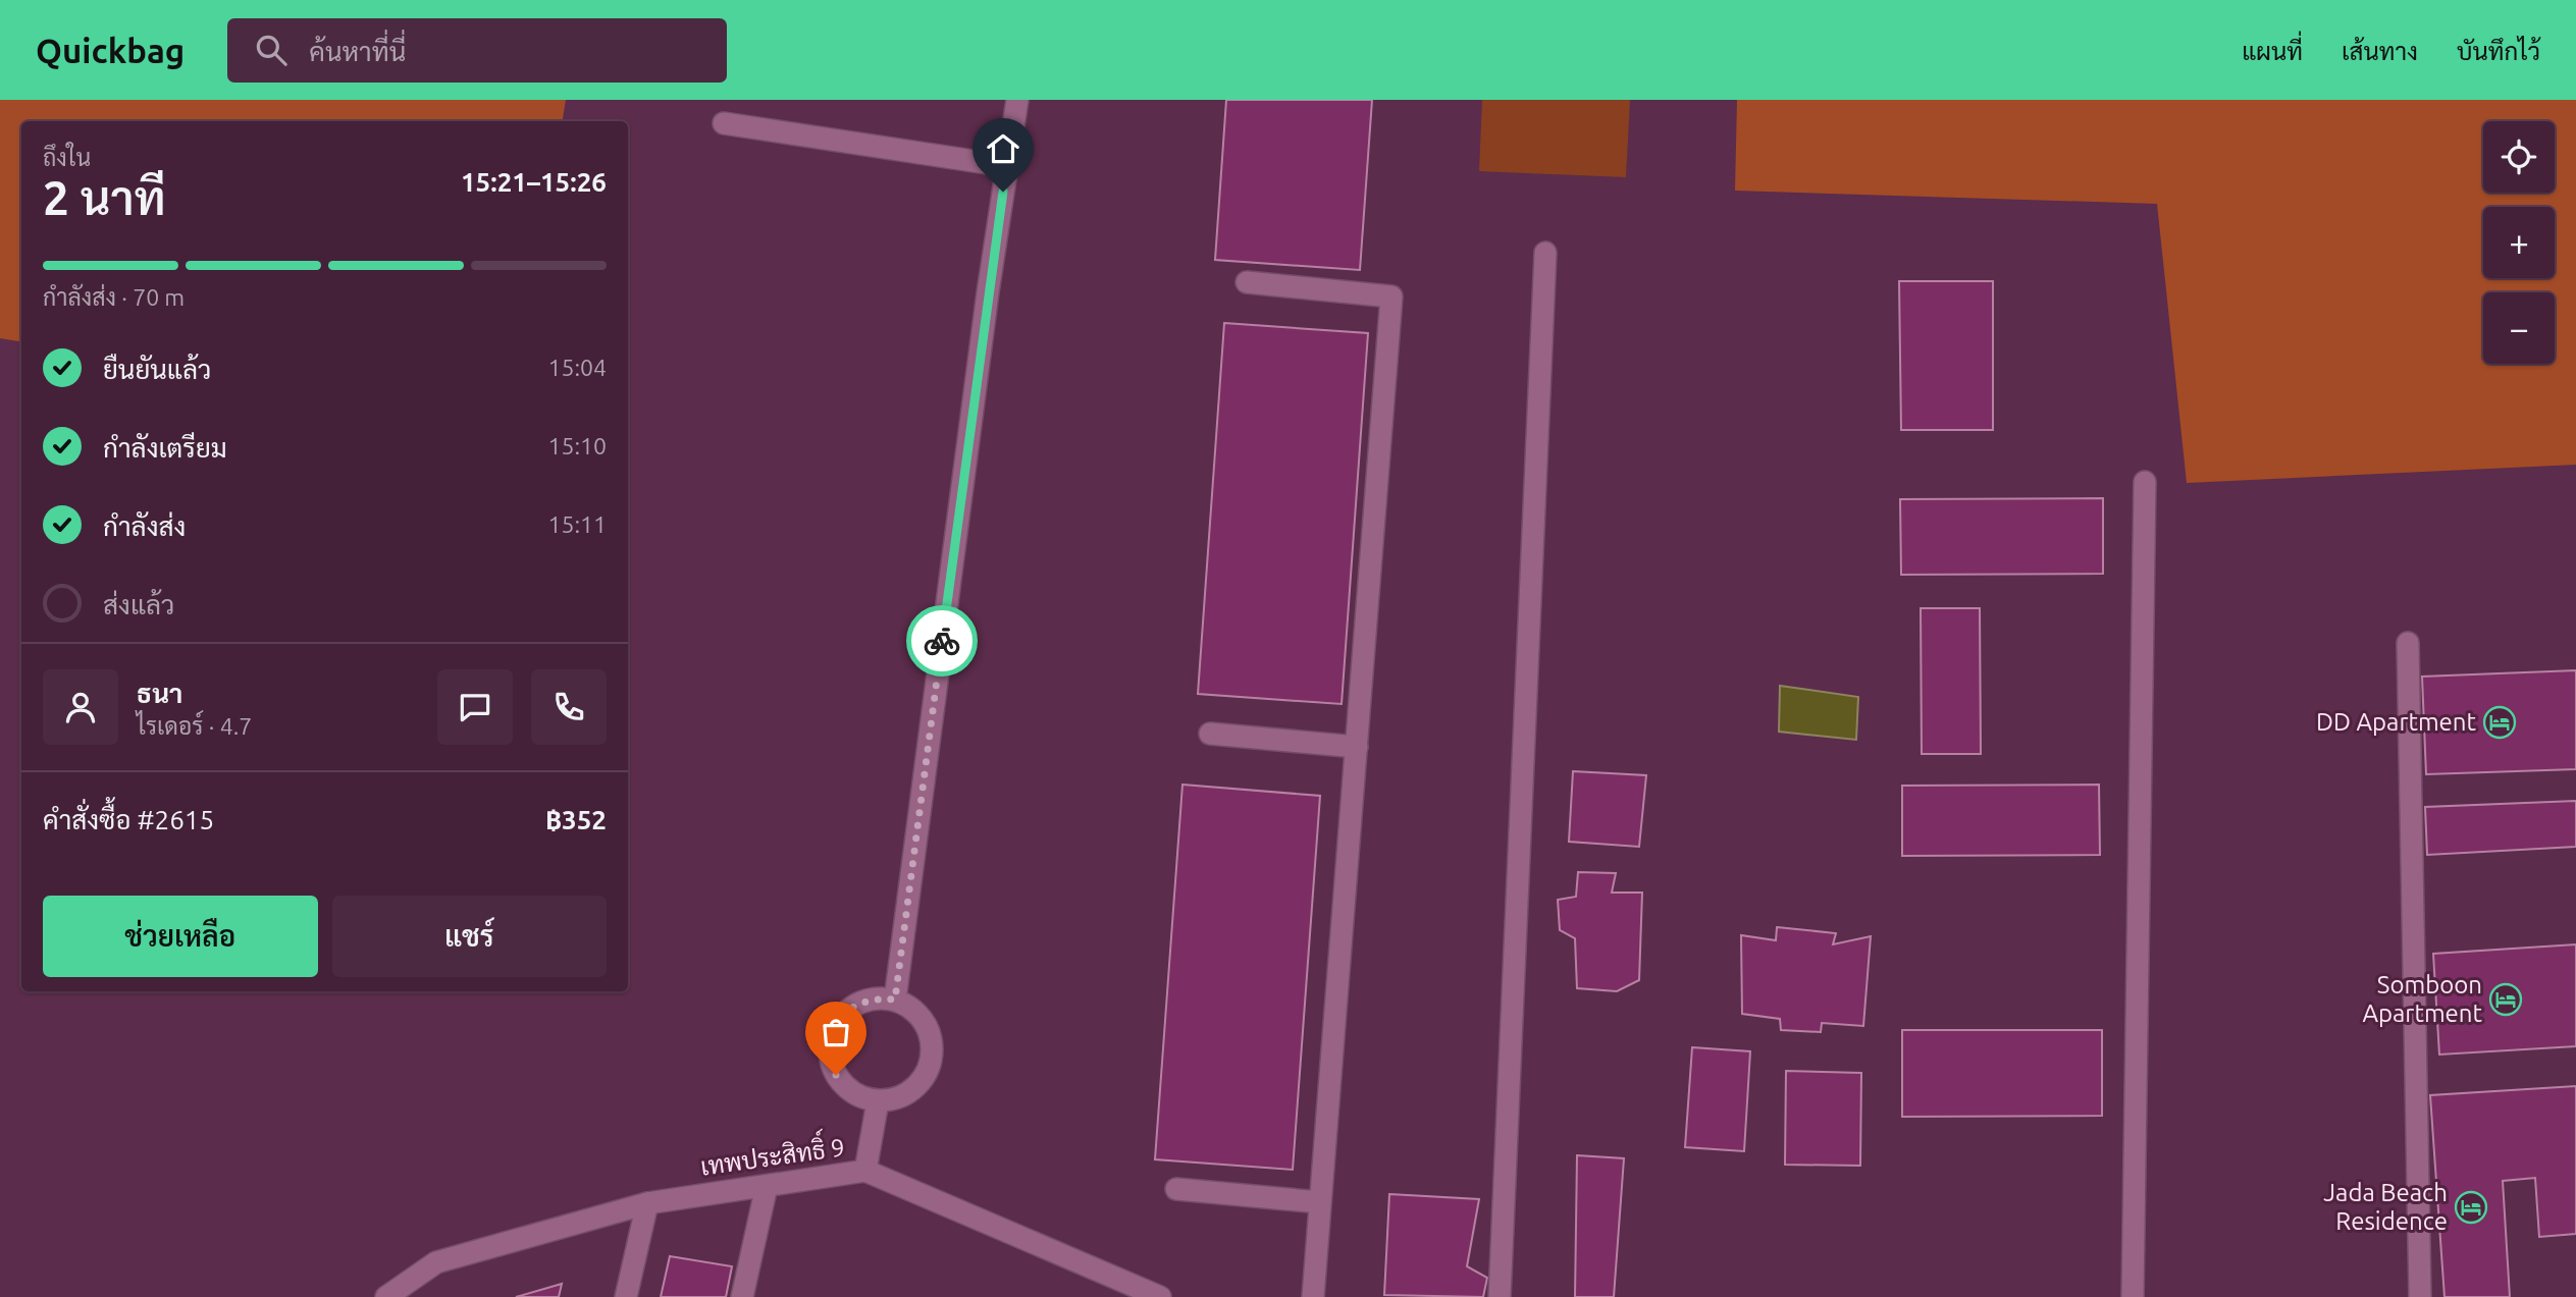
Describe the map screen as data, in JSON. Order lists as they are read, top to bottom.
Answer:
{
  "streets": {
    "street": ["เทพประสิทธิ์ 9"]
  },
  "places": {
    "hotel": ["DD Apartment", "Somboon Apartment", "Jada Beach Residence"]
  },
  "page": {
    "header": "Quickbag",
    "search": "ค้นหาที่นี่",
    "nav": ["แผนที่", "เส้นทาง", "บันทึกไว้"],
    "map_buttons": ["+", "−"],
    "heading": ["2 นาที", "ถึงใน", "15:21–15:26"],
    "panel": [
      "ธนา",
      "ไรเดอร์ · 4.7",
      "คำสั่งซื้อ #2615",
      "฿352"
    ],
    "bar": "กำลังส่ง · 70 m",
    "list": [
      ["ยืนยันแล้ว", "15:04"],
      ["กำลังเตรียม", "15:10"],
      ["กำลังส่ง", "15:11"],
      "ส่งแล้ว"
    ],
    "buttons": ["ช่วยเหลือ", "แชร์"]
  }
}
